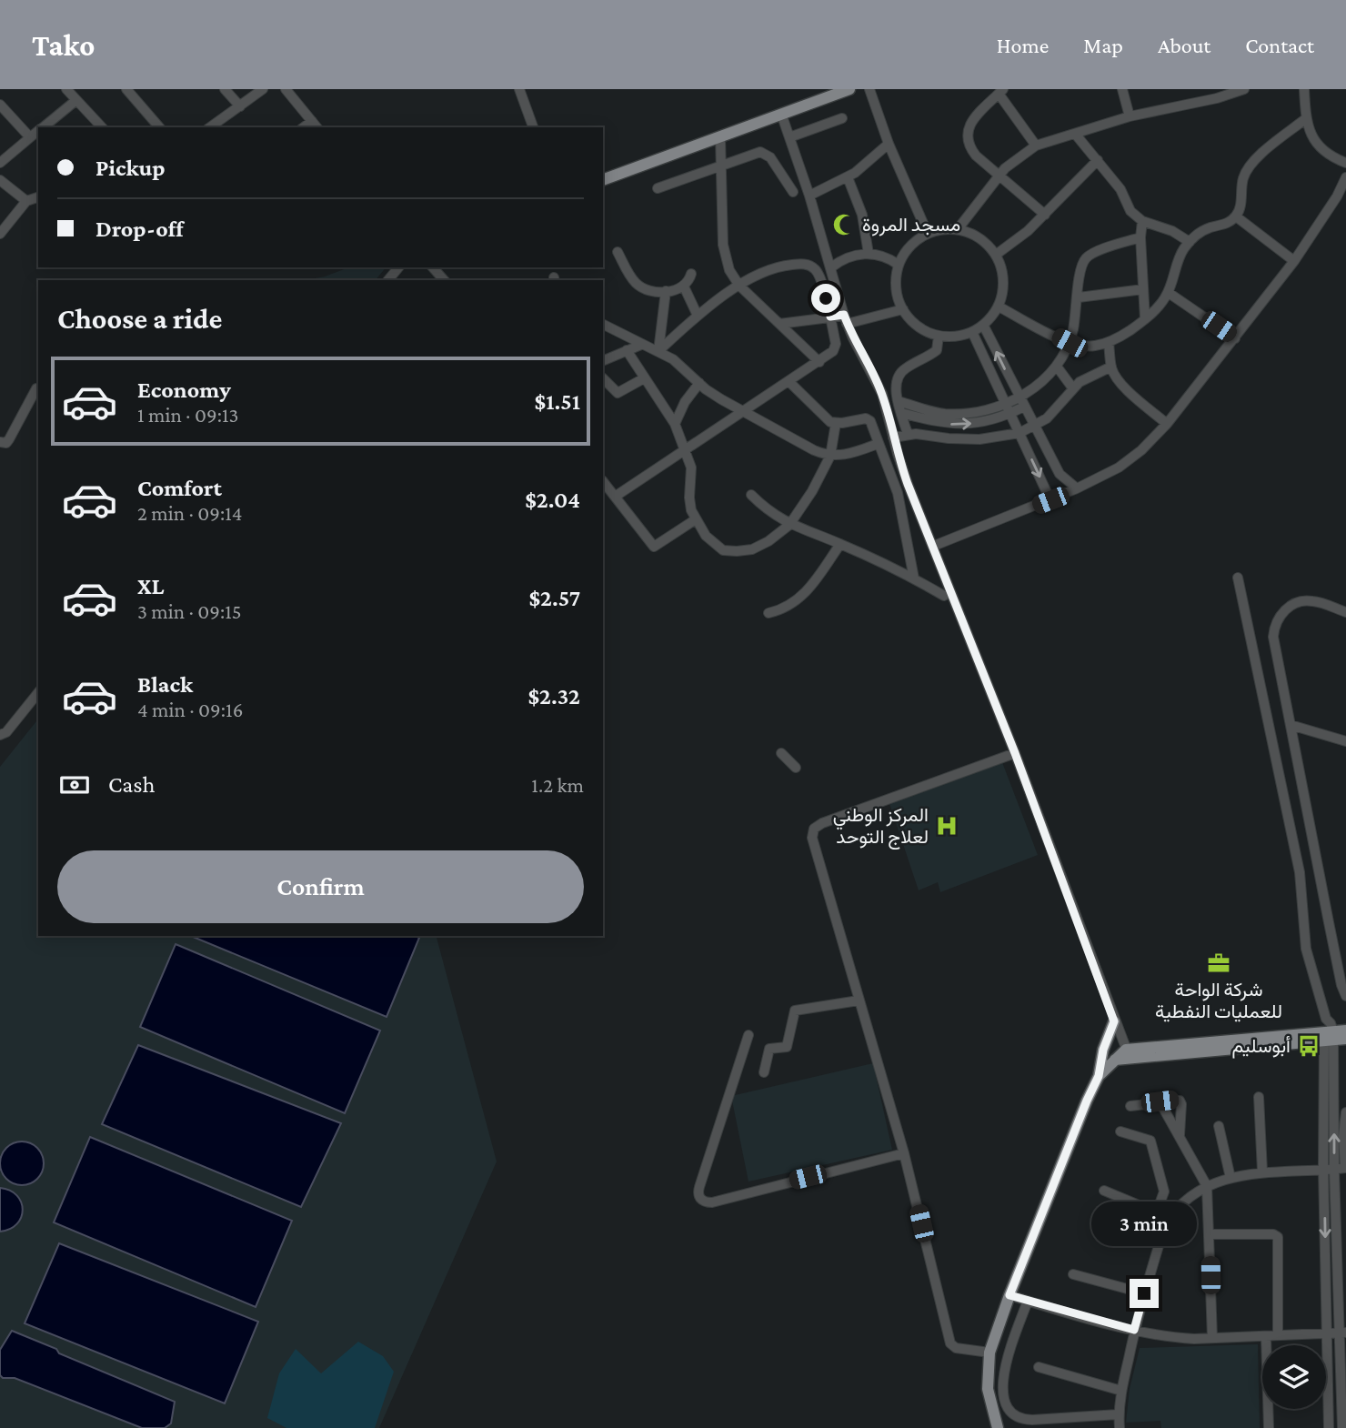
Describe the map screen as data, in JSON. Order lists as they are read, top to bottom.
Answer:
{
  "places": {
    "mosque": ["مسجد المروة"],
    "hospital": ["المركز الوطني لعلاج التوحد"],
    "office": ["شركة الواحة للعمليات النفطية"],
    "bus stop": ["أبوسليم"]
  },
  "page": {
    "header": "Tako",
    "nav": [
      "Home",
      "Map",
      "About",
      "Contact"
    ],
    "banner": ["Pickup", "Drop-off"],
    "heading": "Choose a ride",
    "list": [
      {
        "name": "Economy",
        "note": "1 min · 09:13",
        "value": "$1.51"
      },
      {
        "name": "Comfort",
        "note": "2 min · 09:14",
        "value": "$2.04"
      },
      {
        "name": "XL",
        "note": "3 min · 09:15",
        "value": "$2.57"
      },
      {
        "name": "Black",
        "note": "4 min · 09:16",
        "value": "$2.32"
      }
    ],
    "pay": ["Cash", "1.2 km"],
    "buttons": "Confirm",
    "bubble": "3 min"
  }
}
